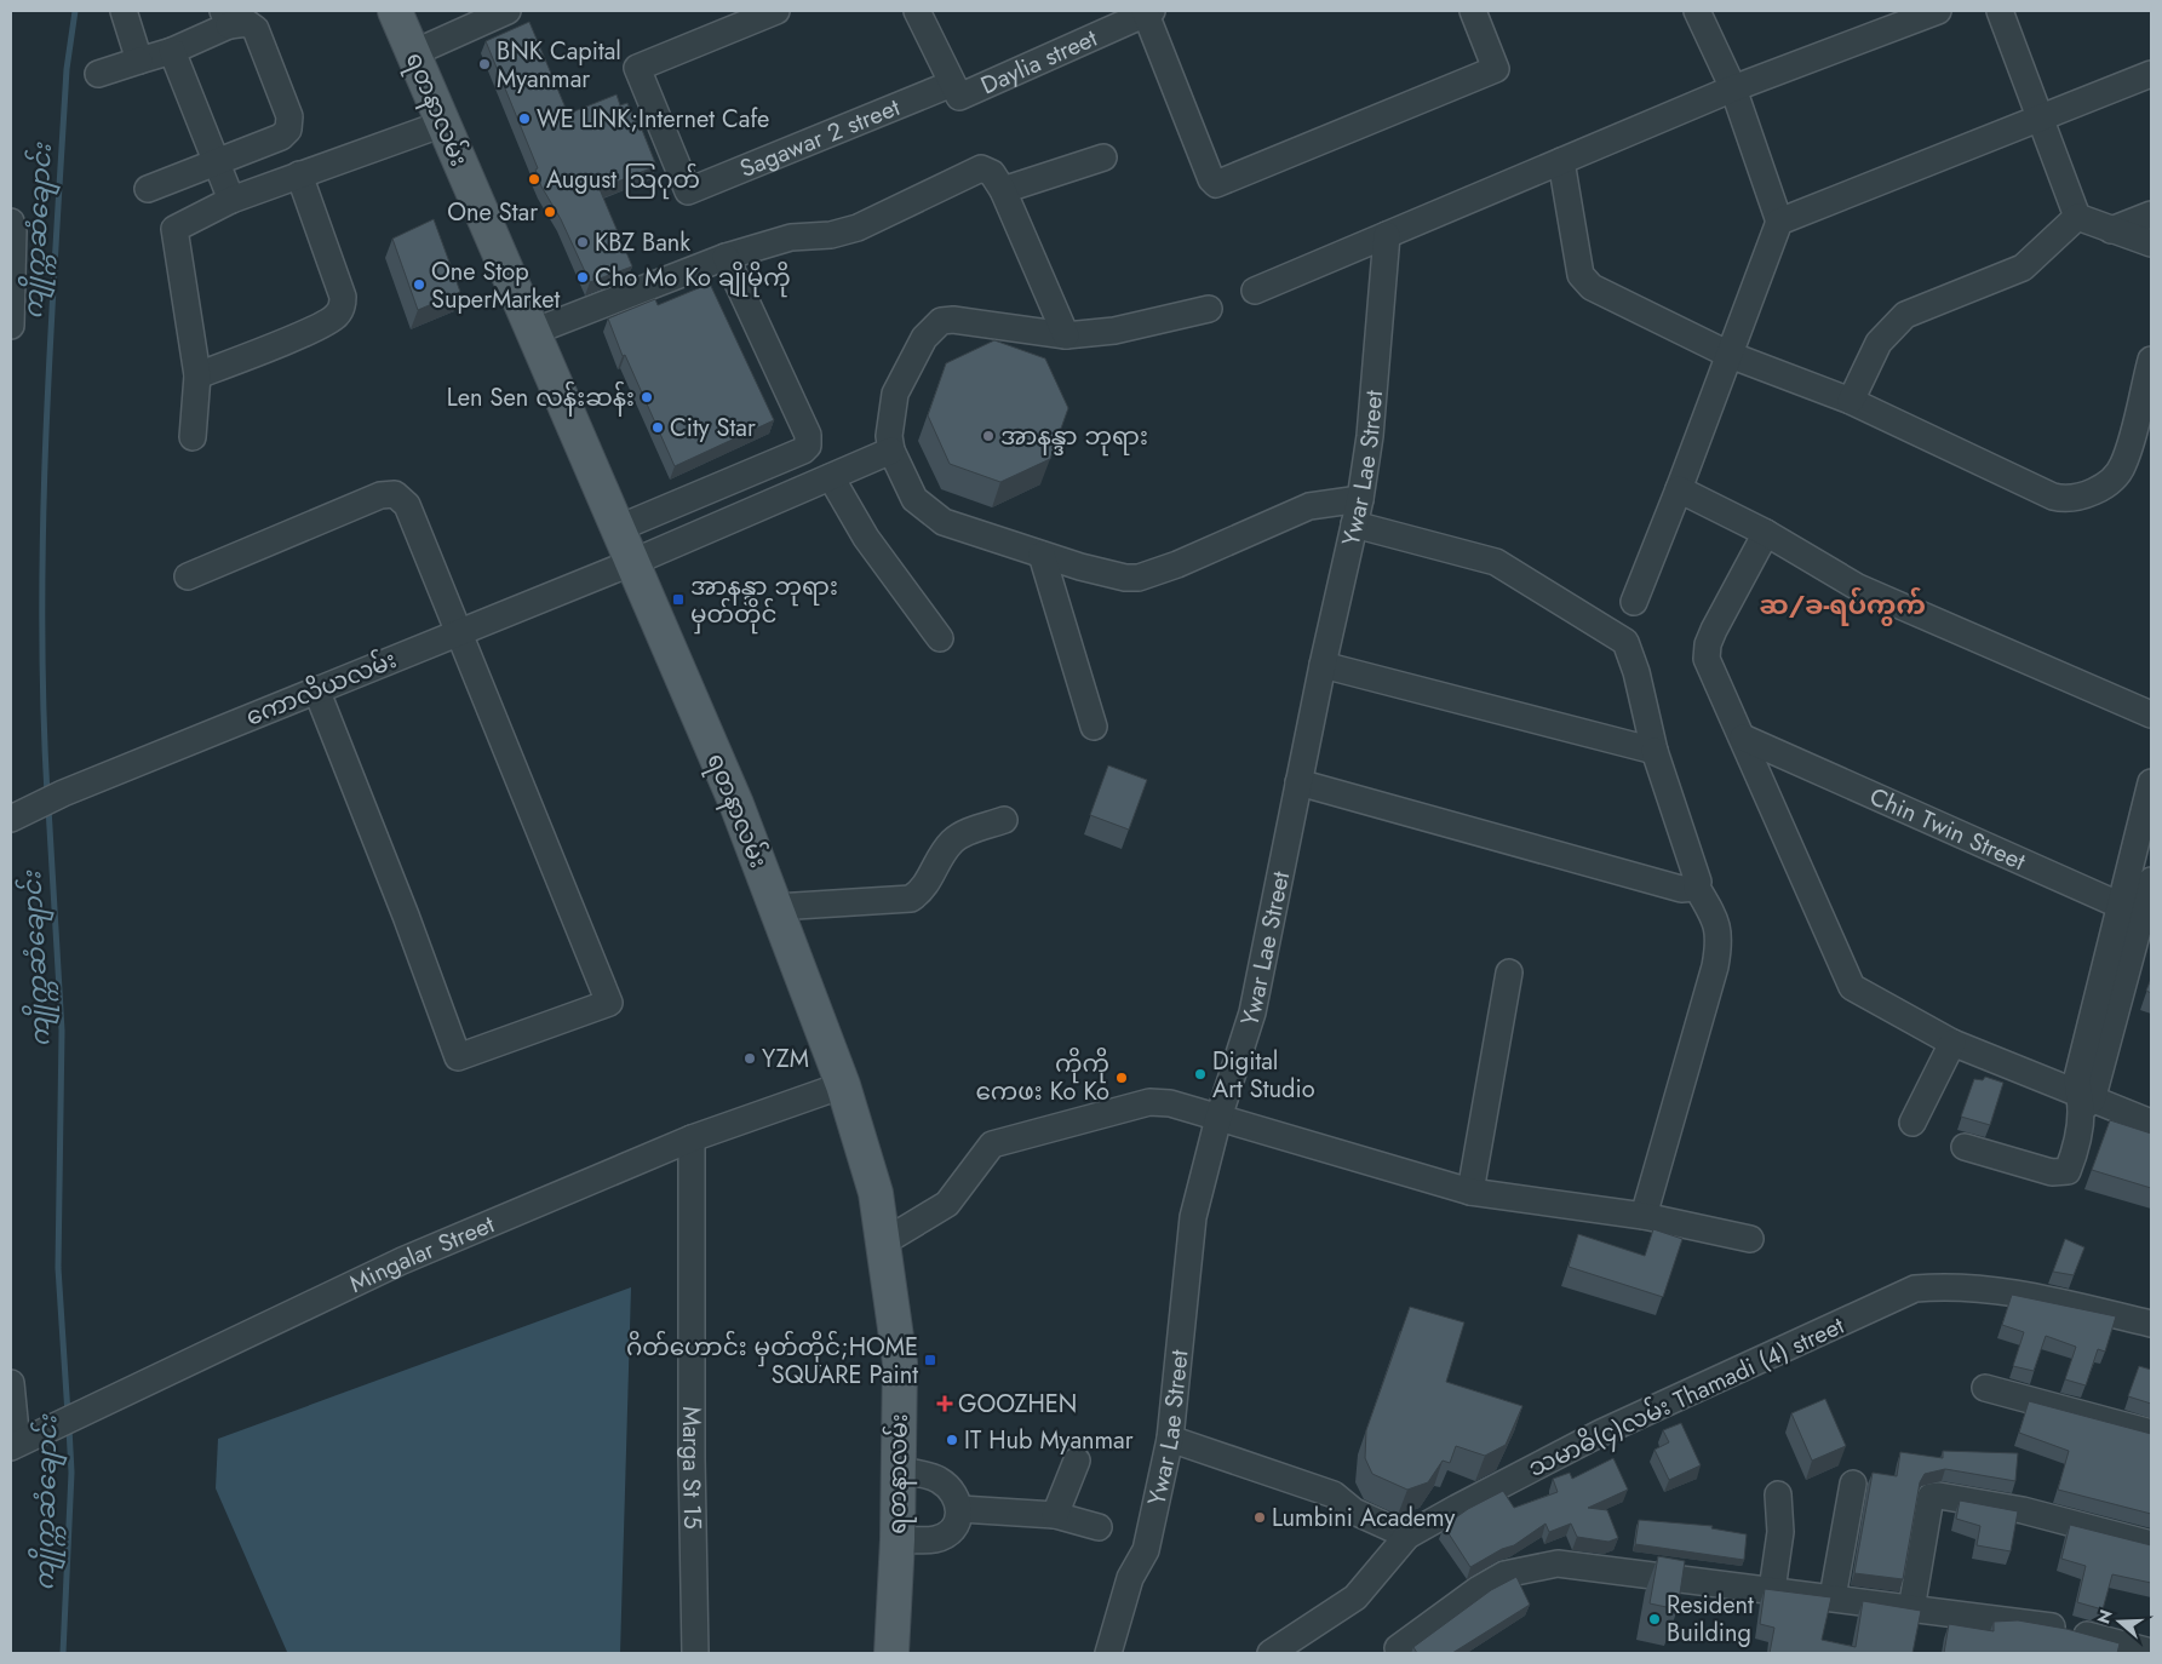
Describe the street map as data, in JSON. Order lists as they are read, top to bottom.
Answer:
{
  "streets": {
    "main road": ["ရတနာလမ်း"],
    "street": [
      "Daylia street",
      "Sagawar 2 street",
      "Ywar Lae Street",
      "ကောလိယလမ်း",
      "Chin Twin Street",
      "Mingalar Street",
      "သမာဓိ(၄)လမ်း Thamadi (4) street",
      "Marga St 15"
    ]
  },
  "crossings": [
    ["Daylia street", "Sagawar 2 street"],
    ["ရတနာလမ်း", "ကောလိယလမ်း"],
    ["ရတနာလမ်း", "Mingalar Street"],
    ["Mingalar Street", "Marga St 15"]
  ],
  "districts": ["ဆ/ခ-ရပ်ကွက်"],
  "water": ["ကျိုက္ကဆံချောင်း"],
  "places": {
    "other": [
      "BNK Capital Myanmar",
      "WE LINK;Internet Cafe",
      "August သြဂုတ်",
      "One Star",
      "KBZ Bank",
      "Cho Mo Ko ချိုမိုကို",
      "One Stop SuperMarket",
      "Len Sen လန်းဆန်း",
      "City Star",
      "အာနန္ဒာ ဘုရား",
      "YZM",
      "Digital Art Studio",
      "ကိုကို ကေဖး Ko Ko",
      "IT Hub Myanmar",
      "Lumbini Academy",
      "Resident Building"
    ],
    "transit": ["အာနန္ဒာ ဘုရား မှတ်တိုင်", "ဂိတ်ဟောင်း မှတ်တိုင်;HOME SQUARE Paint"],
    "health": ["GOOZHEN"]
  },
  "north": "left"
}
